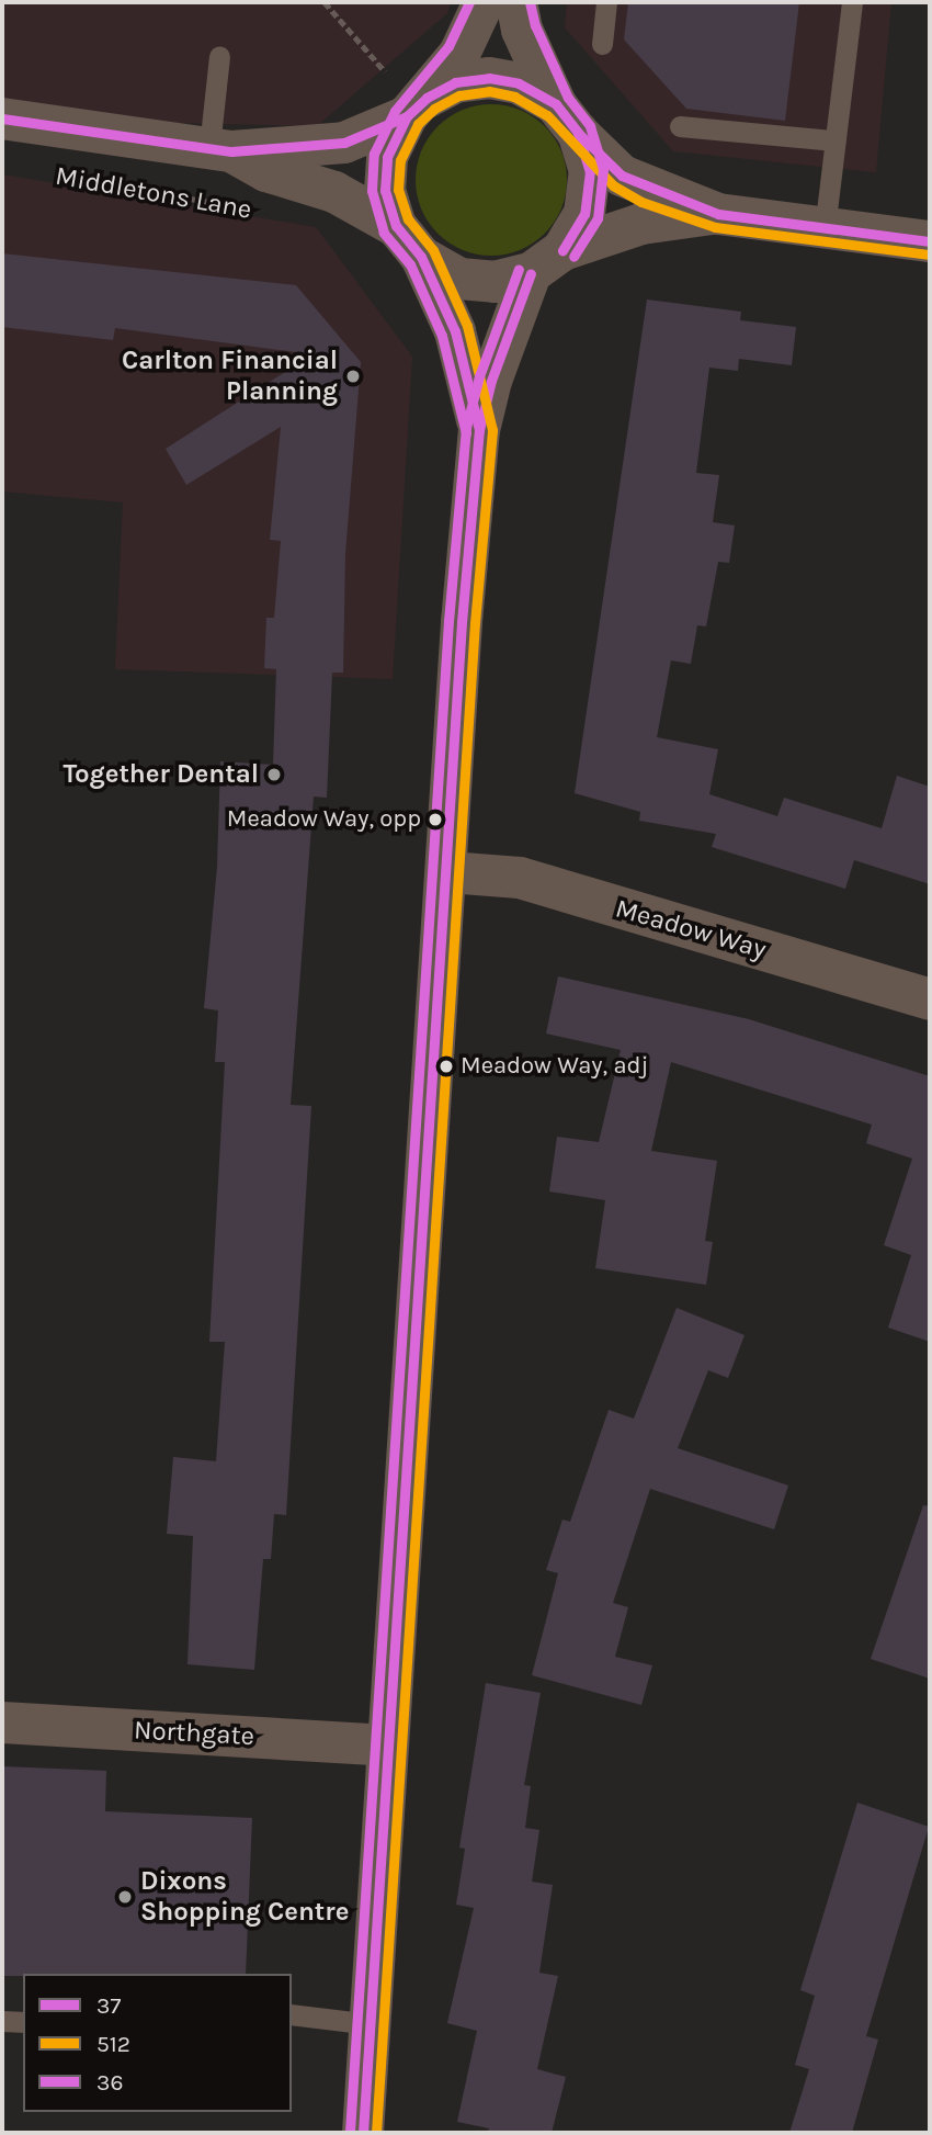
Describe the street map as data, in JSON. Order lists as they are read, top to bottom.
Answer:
{
  "streets": {
    "street": ["Middletons Lane", "Meadow Way", "Northgate"]
  },
  "places": [
    "Carlton Financial Planning",
    "Together Dental",
    "Meadow Way, opp",
    "Meadow Way, adj",
    "Dixons Shopping Centre"
  ],
  "lines": ["transit line 36", "transit line 37", "transit line 512"],
  "legend": ["37", "512", "36"]
}
